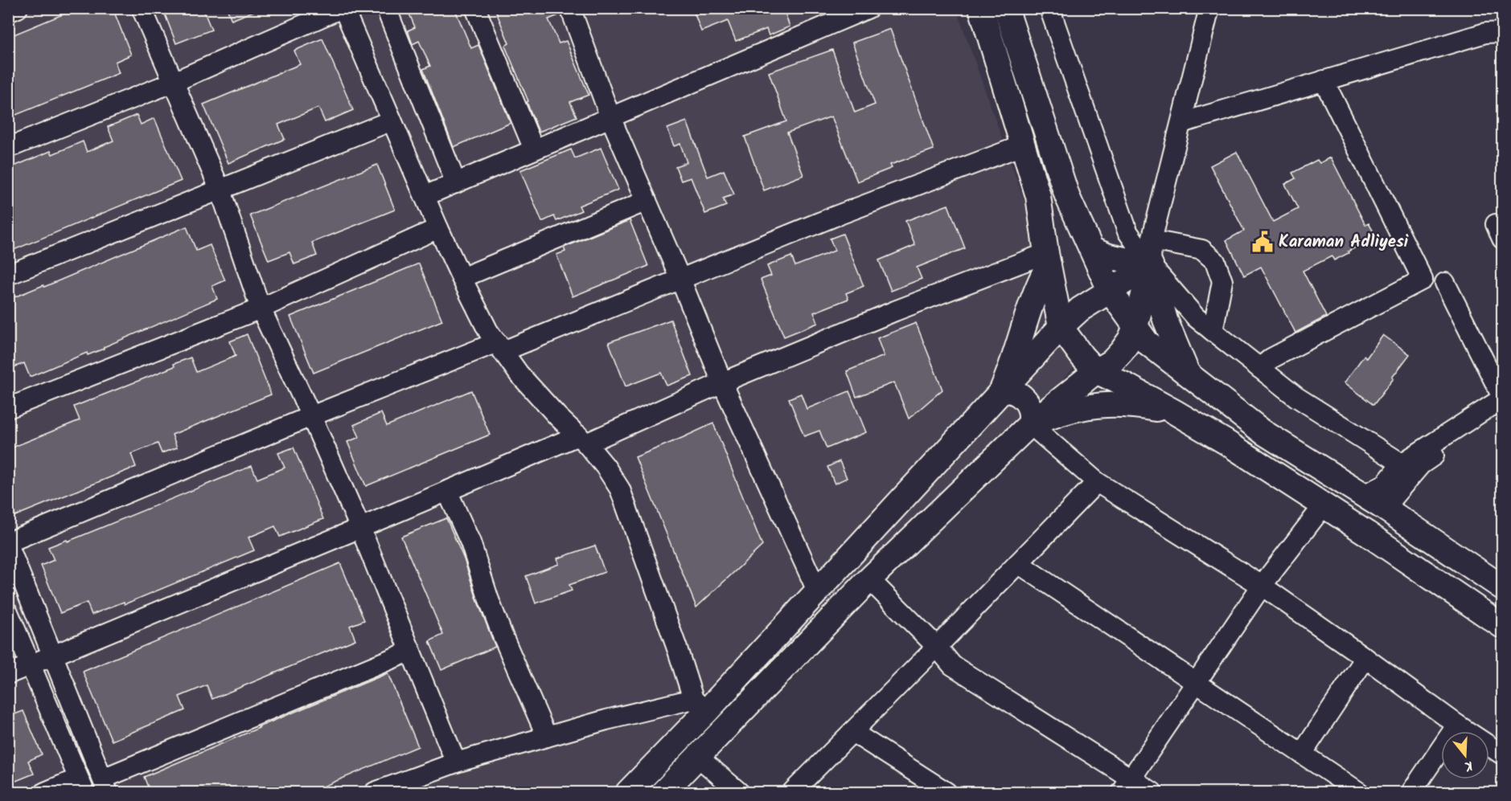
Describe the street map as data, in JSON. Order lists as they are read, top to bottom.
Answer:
{
  "places": {
    "public building": ["Karaman Adliyesi"]
  },
  "north": "bottom"
}
